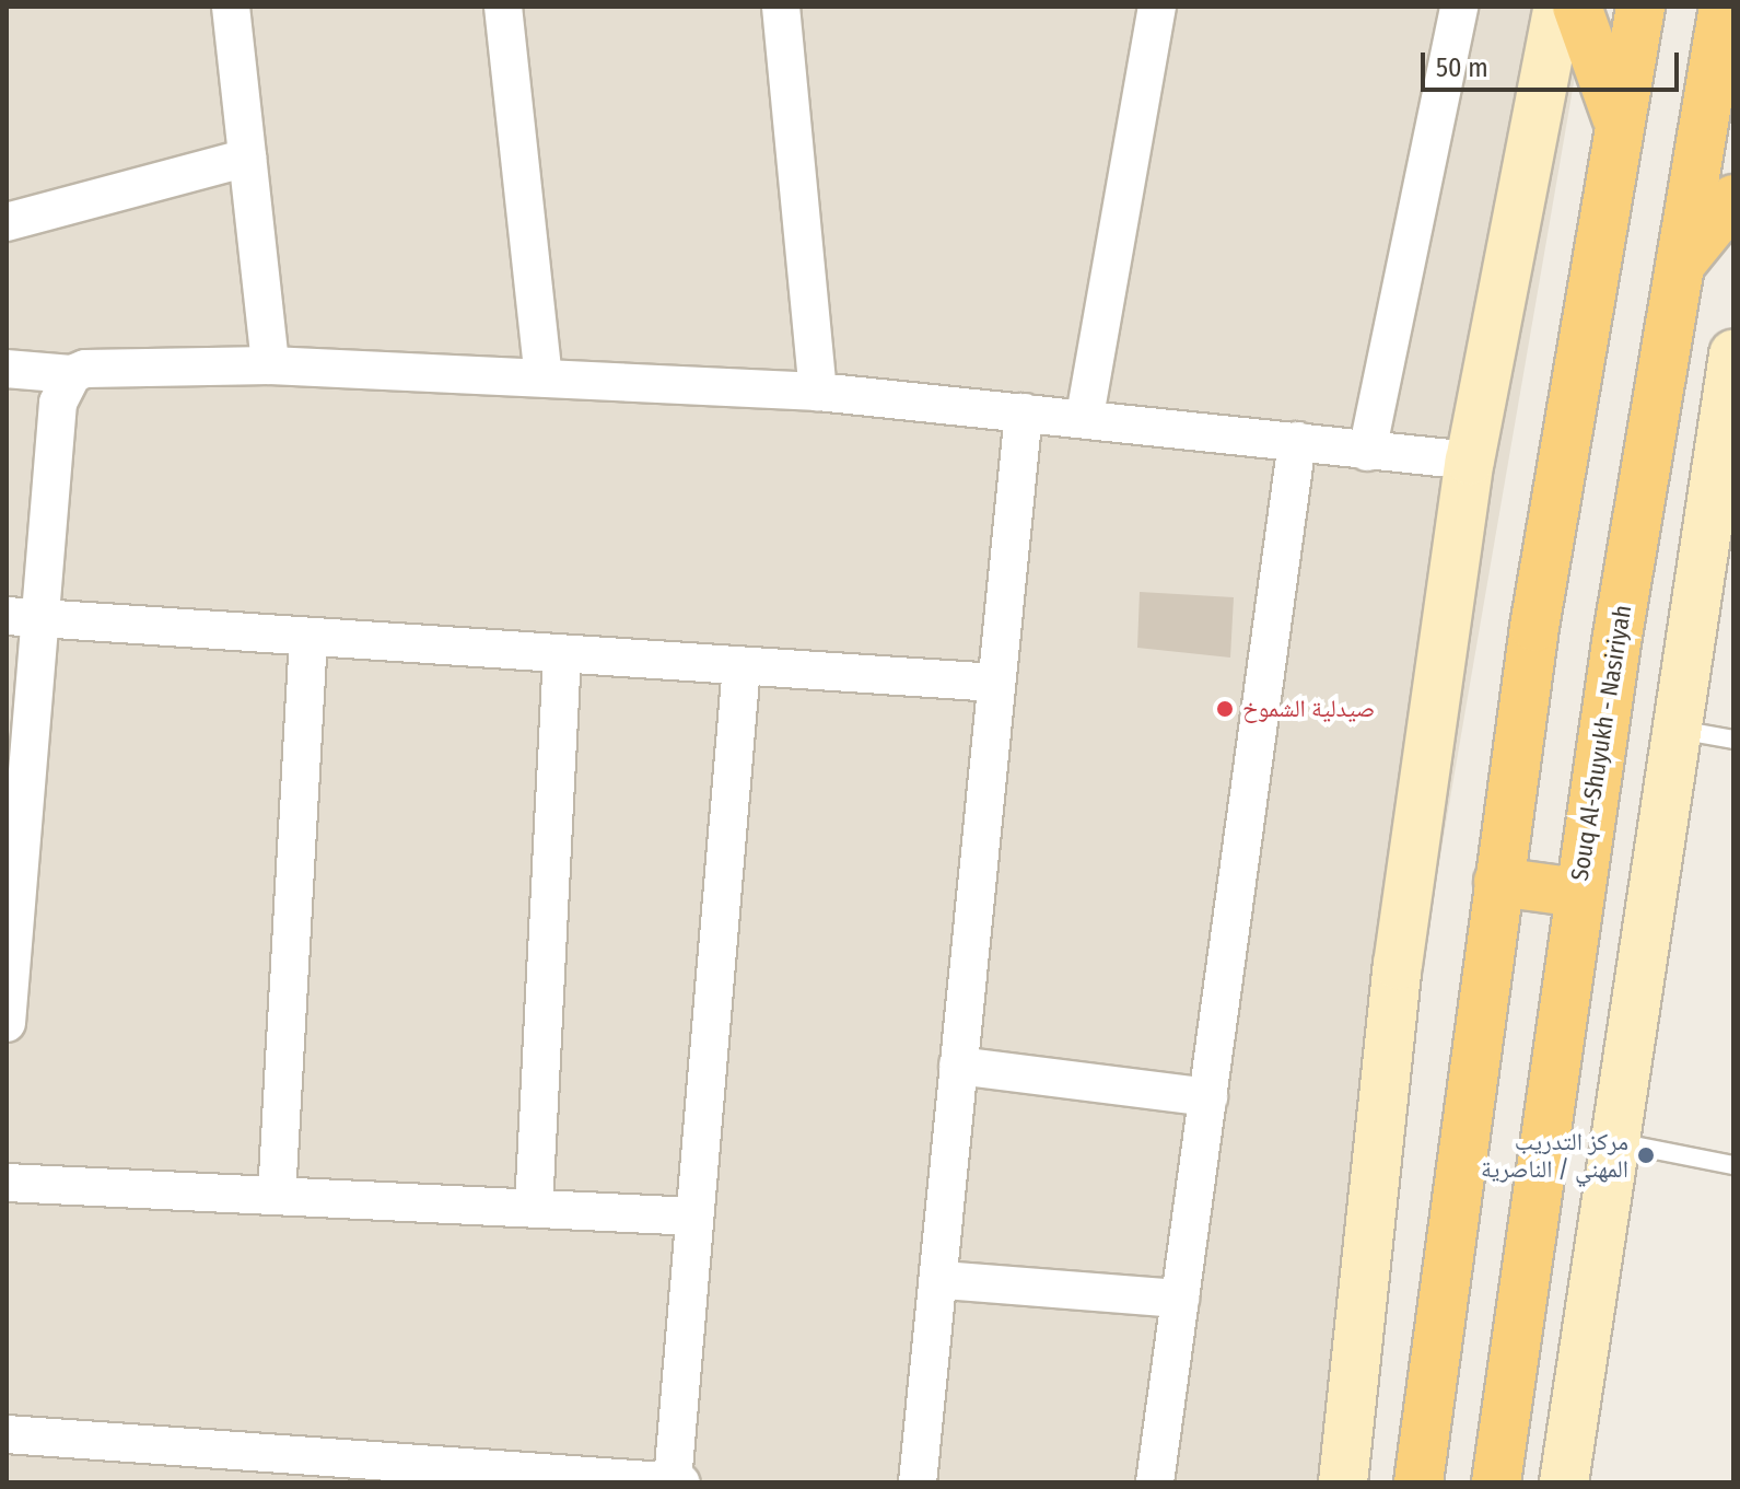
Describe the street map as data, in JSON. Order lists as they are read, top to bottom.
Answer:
{
  "streets": {
    "highway": ["Souq Al-Shuyukh - Nasiriyah"]
  },
  "places": ["صيدلية الشموخ", "مركز التدريب المهني / الناصرية"],
  "scale_bar": "50 m"
}
